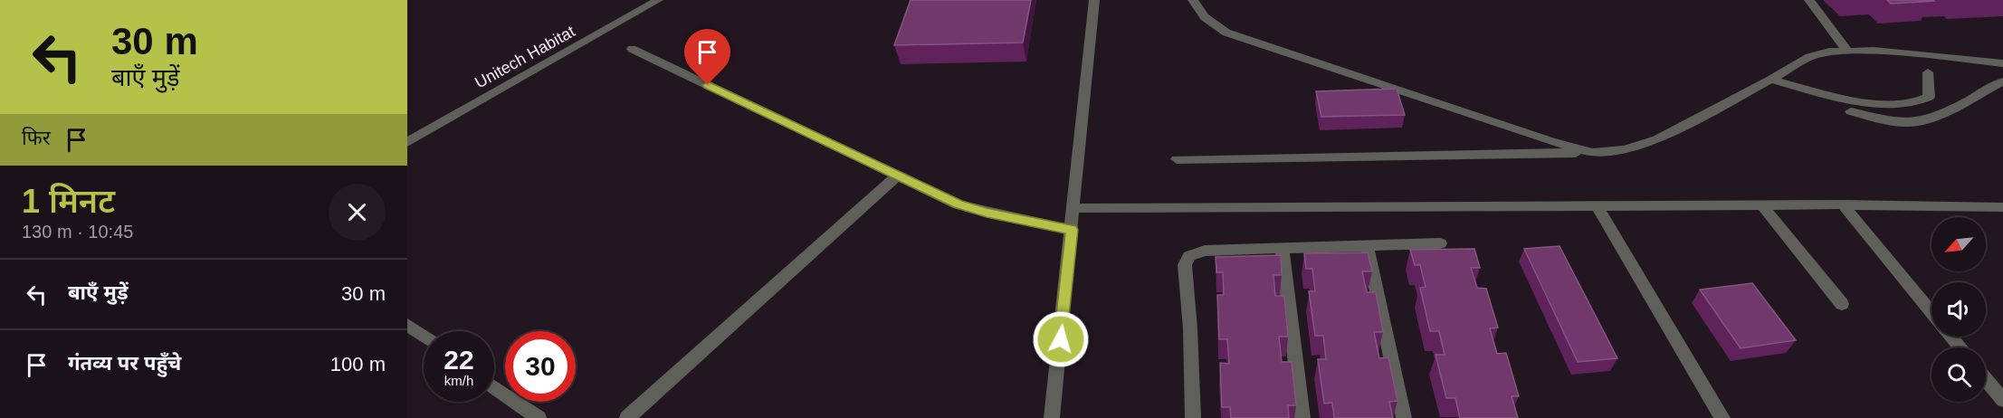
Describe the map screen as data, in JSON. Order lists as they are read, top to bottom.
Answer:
{
  "streets": {
    "street": ["Unitech Habitat"]
  },
  "north": "bottom left",
  "page": {
    "turn": ["30 m", "बाएँ मुड़ें"],
    "then": "फिर",
    "heading": ["1 मिनट", "130 m · 10:45"],
    "list": [
      {
        "name": "बाएँ मुड़ें",
        "value": "30 m"
      },
      {
        "name": "गंतव्य पर पहुँचे",
        "value": "100 m"
      }
    ],
    "speed": "22 km/h",
    "limit": "30"
  }
}
